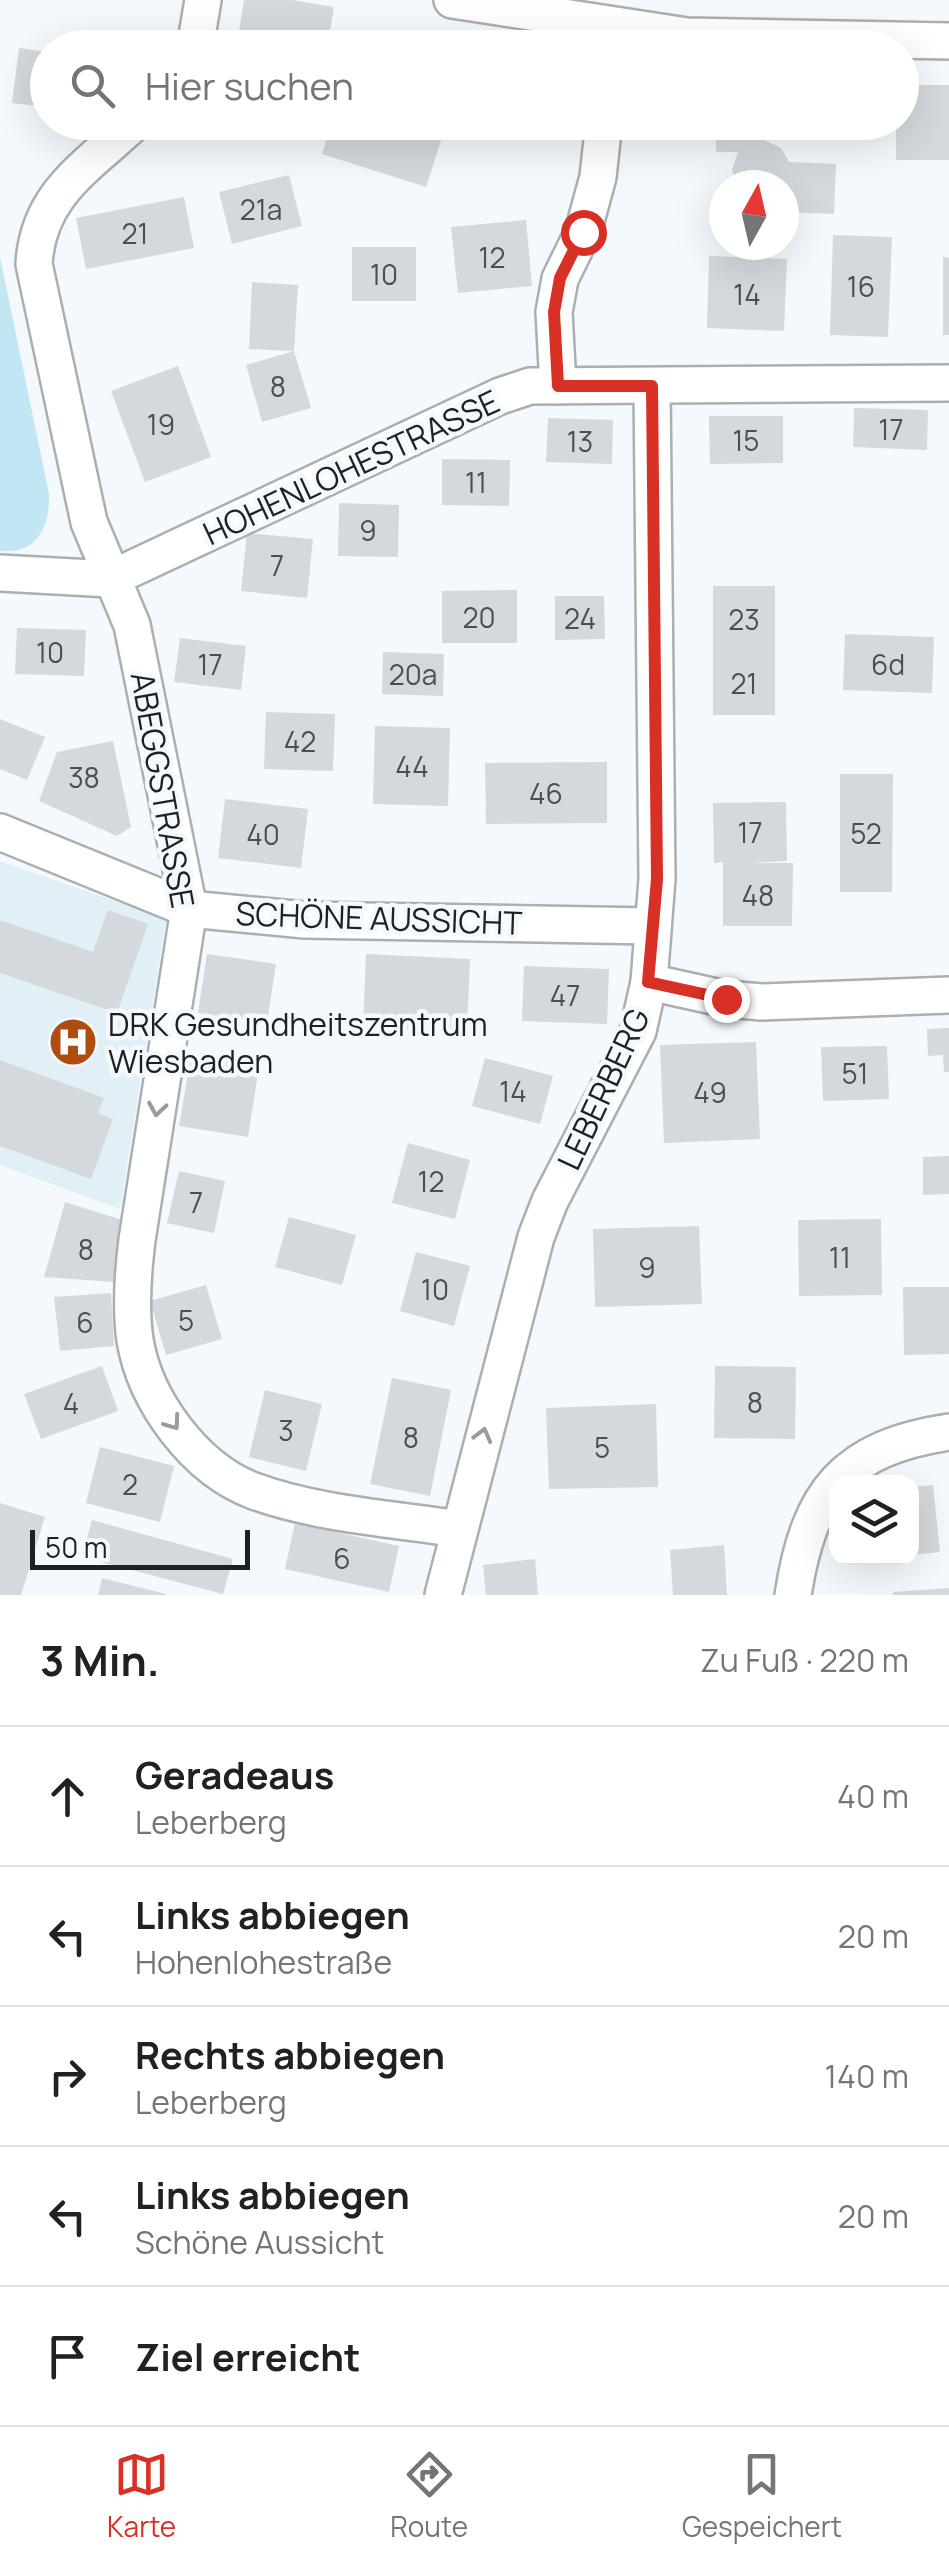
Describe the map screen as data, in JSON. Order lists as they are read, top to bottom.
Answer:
{
  "streets": {
    "street": [
      "HOHENLOHESTRASSE",
      "ABEGGSTRASSE",
      "SCHÖNE AUSSICHT",
      "LEBERBERG"
    ]
  },
  "crossings": [
    ["HOHENLOHESTRASSE", "ABEGGSTRASSE"],
    ["HOHENLOHESTRASSE", "LEBERBERG"],
    ["ABEGGSTRASSE", "SCHÖNE AUSSICHT"],
    ["ABEGGSTRASSE", "LEBERBERG"],
    ["SCHÖNE AUSSICHT", "LEBERBERG"]
  ],
  "one_way": ["ABEGGSTRASSE", "LEBERBERG"],
  "places": {
    "hospital": ["DRK Gesundheitszentrum Wiesbaden"]
  },
  "house_numbers": [
    "21a",
    "21",
    "12",
    "10",
    "16",
    "14",
    "8",
    "19",
    "17",
    "15",
    "13",
    "11",
    "9",
    "7",
    "20",
    "24",
    "23",
    "10",
    "17",
    "6d",
    "20a",
    "21",
    "42",
    "44",
    "38",
    "46",
    "17",
    "52",
    "40",
    "48",
    "47",
    "51",
    "14",
    "49",
    "12",
    "7",
    "8",
    "11",
    "9",
    "10",
    "5",
    "6",
    "8",
    "4",
    "3",
    "8",
    "5",
    "2",
    "6"
  ],
  "scale_bar": "50 m",
  "north": "top",
  "page": {
    "search": "Hier suchen",
    "scale": "50 m",
    "heading": ["3 Min.", "Zu Fuß · 220 m"],
    "list": [
      ["Geradeaus", "Leberberg", "40 m"],
      ["Links abbiegen", "Hohenlohestraße", "20 m"],
      ["Rechts abbiegen", "Leberberg", "140 m"],
      ["Links abbiegen", "Schöne Aussicht", "20 m"],
      "Ziel erreicht"
    ],
    "nav": ["Karte", "Route", "Gespeichert"]
  }
}
